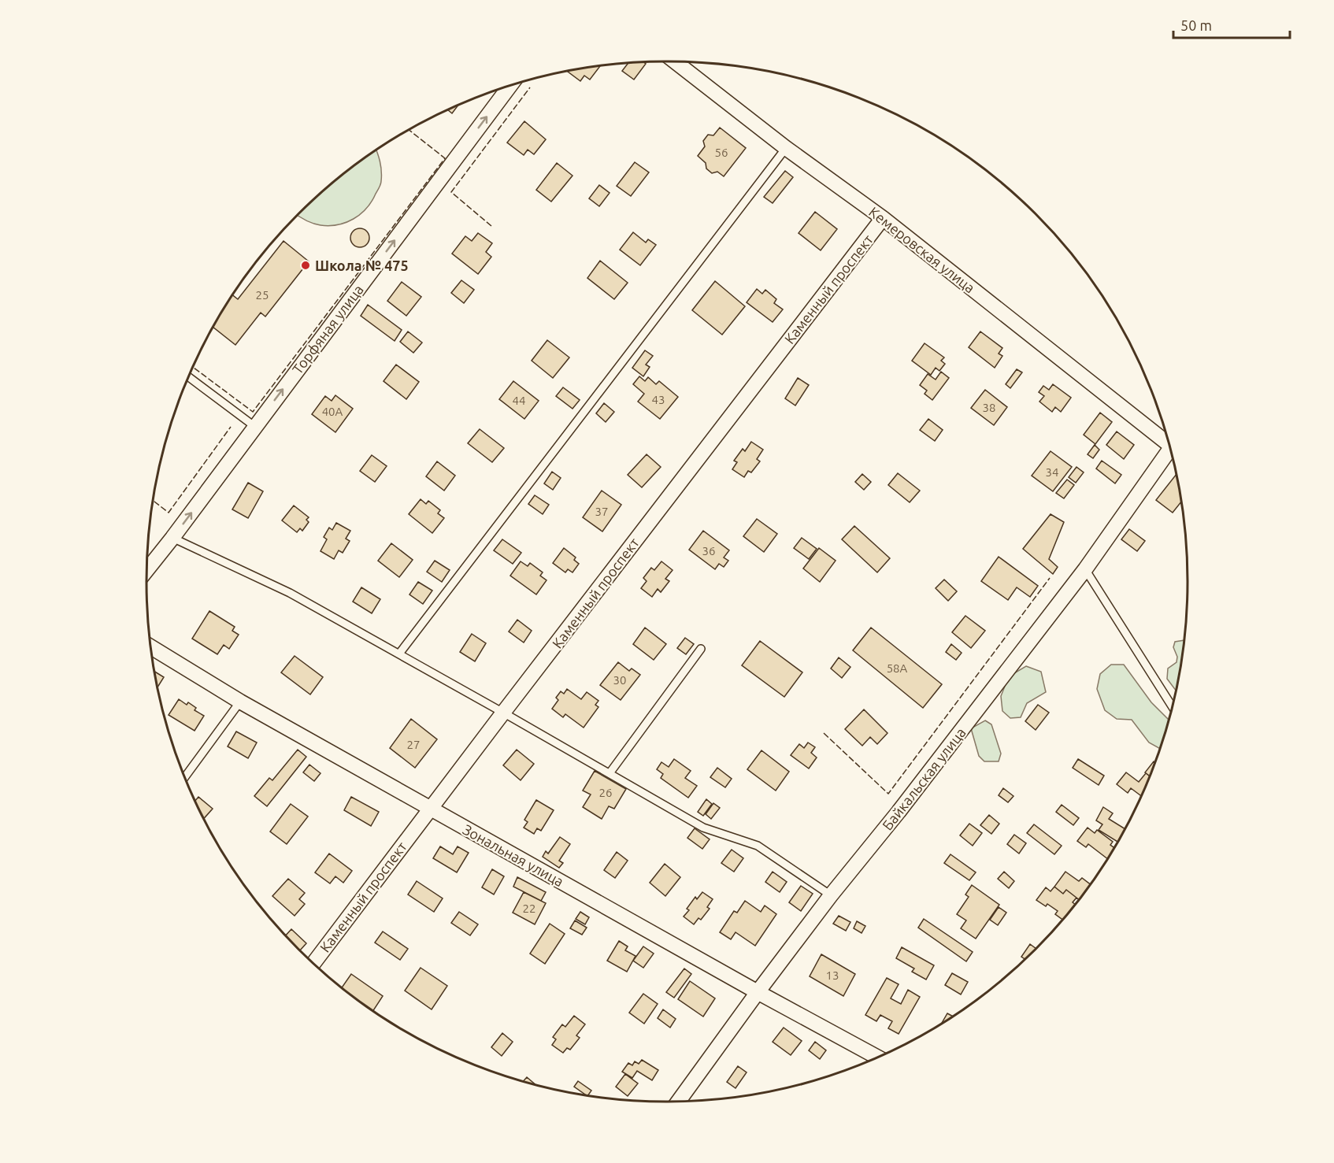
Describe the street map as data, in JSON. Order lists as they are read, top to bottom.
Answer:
{
  "streets": {
    "street": [
      "Кемеровская улица",
      "Каменный проспект",
      "Торфяная улица",
      "Байкальская улица",
      "Зональная улица"
    ]
  },
  "crossings": [
    ["Кемеровская улица", "Каменный проспект"],
    ["Каменный проспект", "Зональная улица"],
    ["Байкальская улица", "Зональная улица"]
  ],
  "one_way": ["Торфяная улица"],
  "places": ["Школа № 475"],
  "house_numbers": [
    "56",
    "25",
    "43",
    "44",
    "38",
    "40А",
    "34",
    "37",
    "36",
    "58А",
    "30",
    "27",
    "26",
    "22",
    "13"
  ],
  "scale_bar": "50 m"
}
